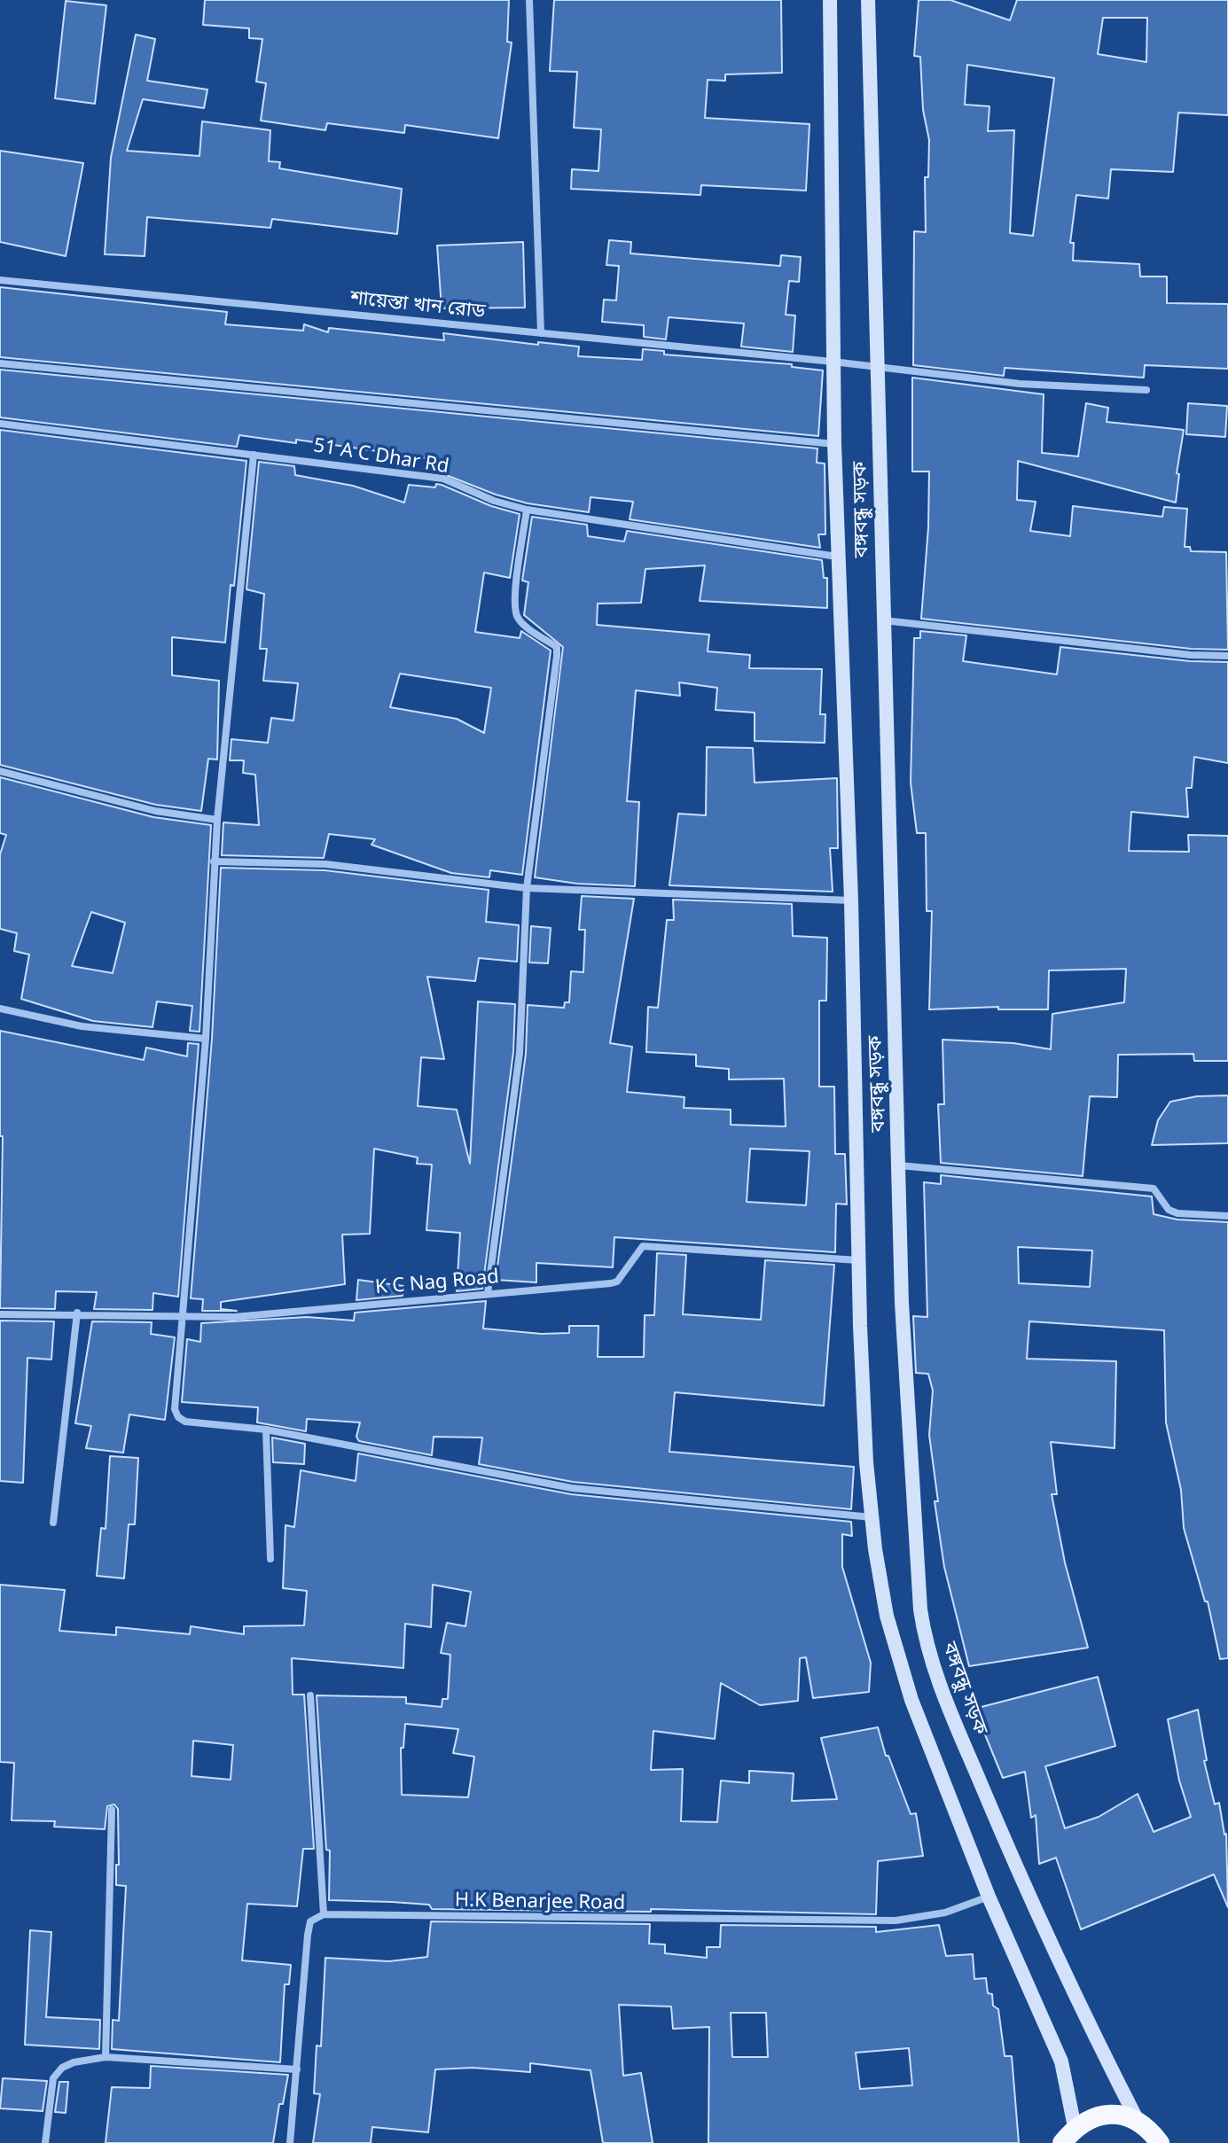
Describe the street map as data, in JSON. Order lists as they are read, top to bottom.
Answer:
{
  "streets": {
    "main road": ["বঙ্গবন্ধু সড়ক"],
    "street": [
      "শায়েস্তা খান রোড",
      "51 A C Dhar Rd",
      "K C Nag Road",
      "H.K Benarjee Road"
    ]
  },
  "crossings": [
    ["শায়েস্তা খান রোড", "বঙ্গবন্ধু সড়ক"],
    ["51 A C Dhar Rd", "বঙ্গবন্ধু সড়ক"],
    ["বঙ্গবন্ধু সড়ক", "K C Nag Road"],
    ["বঙ্গবন্ধু সড়ক", "H.K Benarjee Road"]
  ]
}
